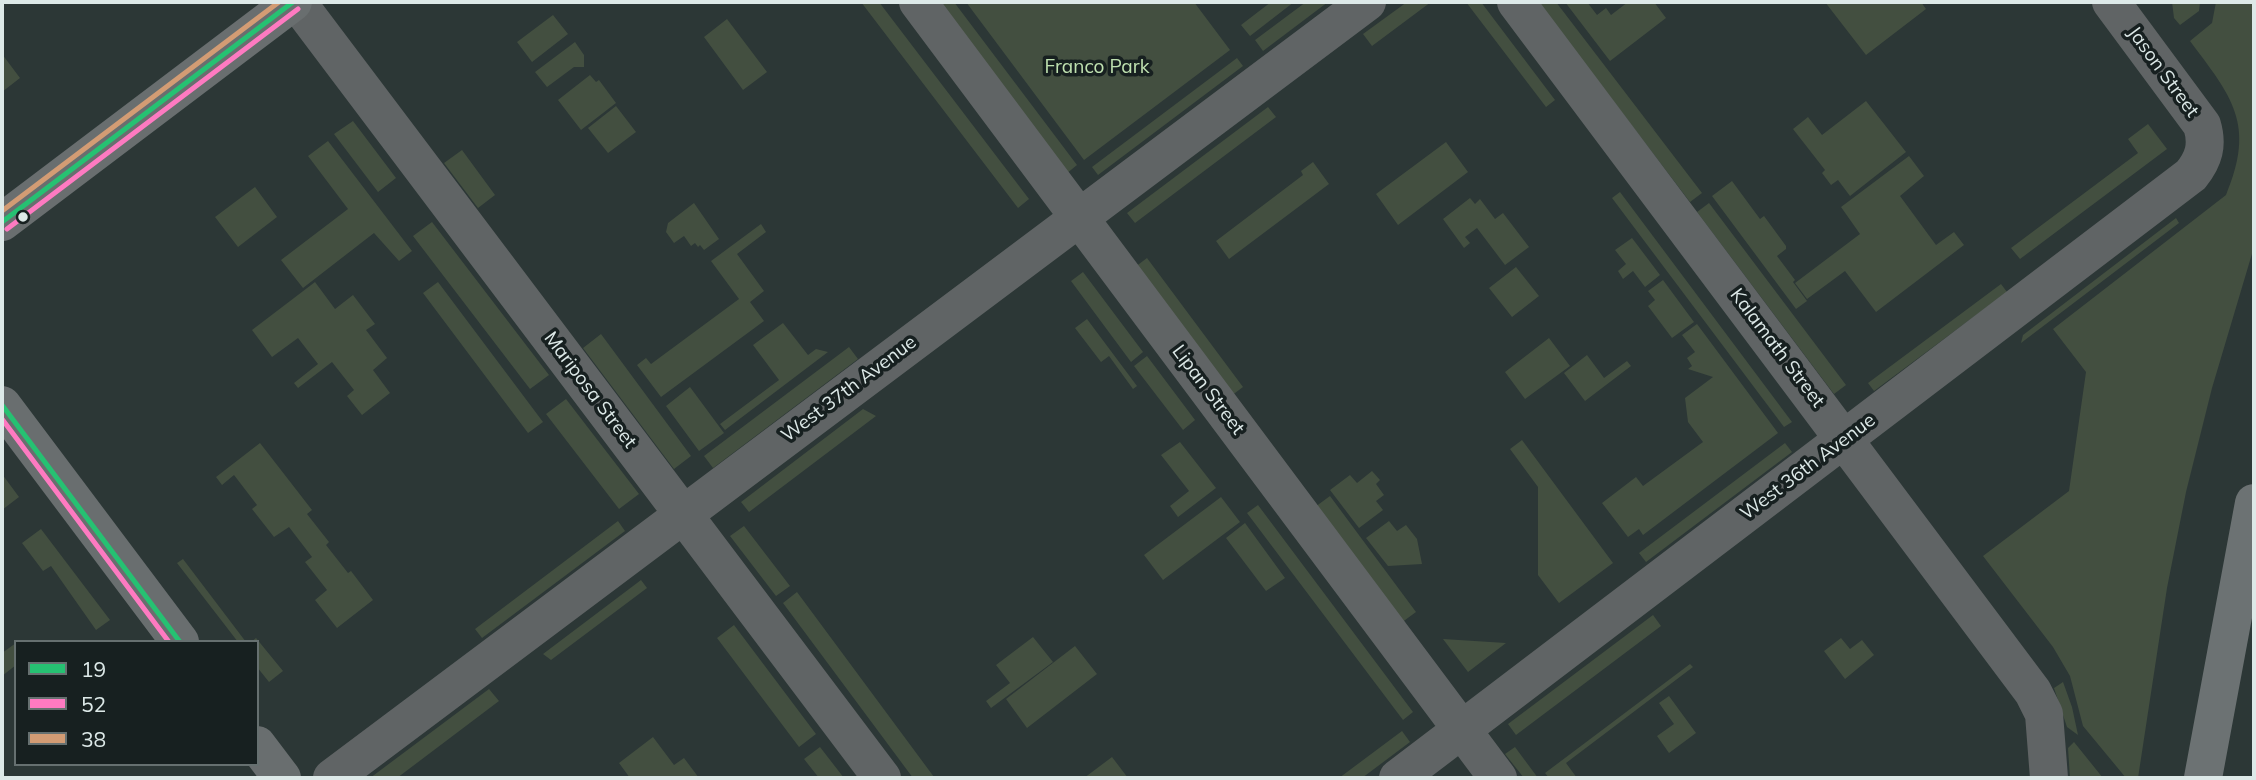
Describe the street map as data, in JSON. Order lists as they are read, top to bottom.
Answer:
{
  "streets": {
    "street": [
      "Jason Street",
      "Kalamath Street",
      "West 37th Avenue",
      "Mariposa Street",
      "Lipan Street",
      "West 36th Avenue"
    ]
  },
  "crossings": [
    ["Jason Street", "West 36th Avenue"],
    ["Kalamath Street", "West 36th Avenue"],
    ["West 37th Avenue", "Mariposa Street"],
    ["West 37th Avenue", "Lipan Street"],
    ["Lipan Street", "West 36th Avenue"]
  ],
  "parks": ["Franco Park"],
  "lines": ["transit line 19", "transit line 38", "transit line 52"],
  "legend": ["19", "52", "38"]
}
